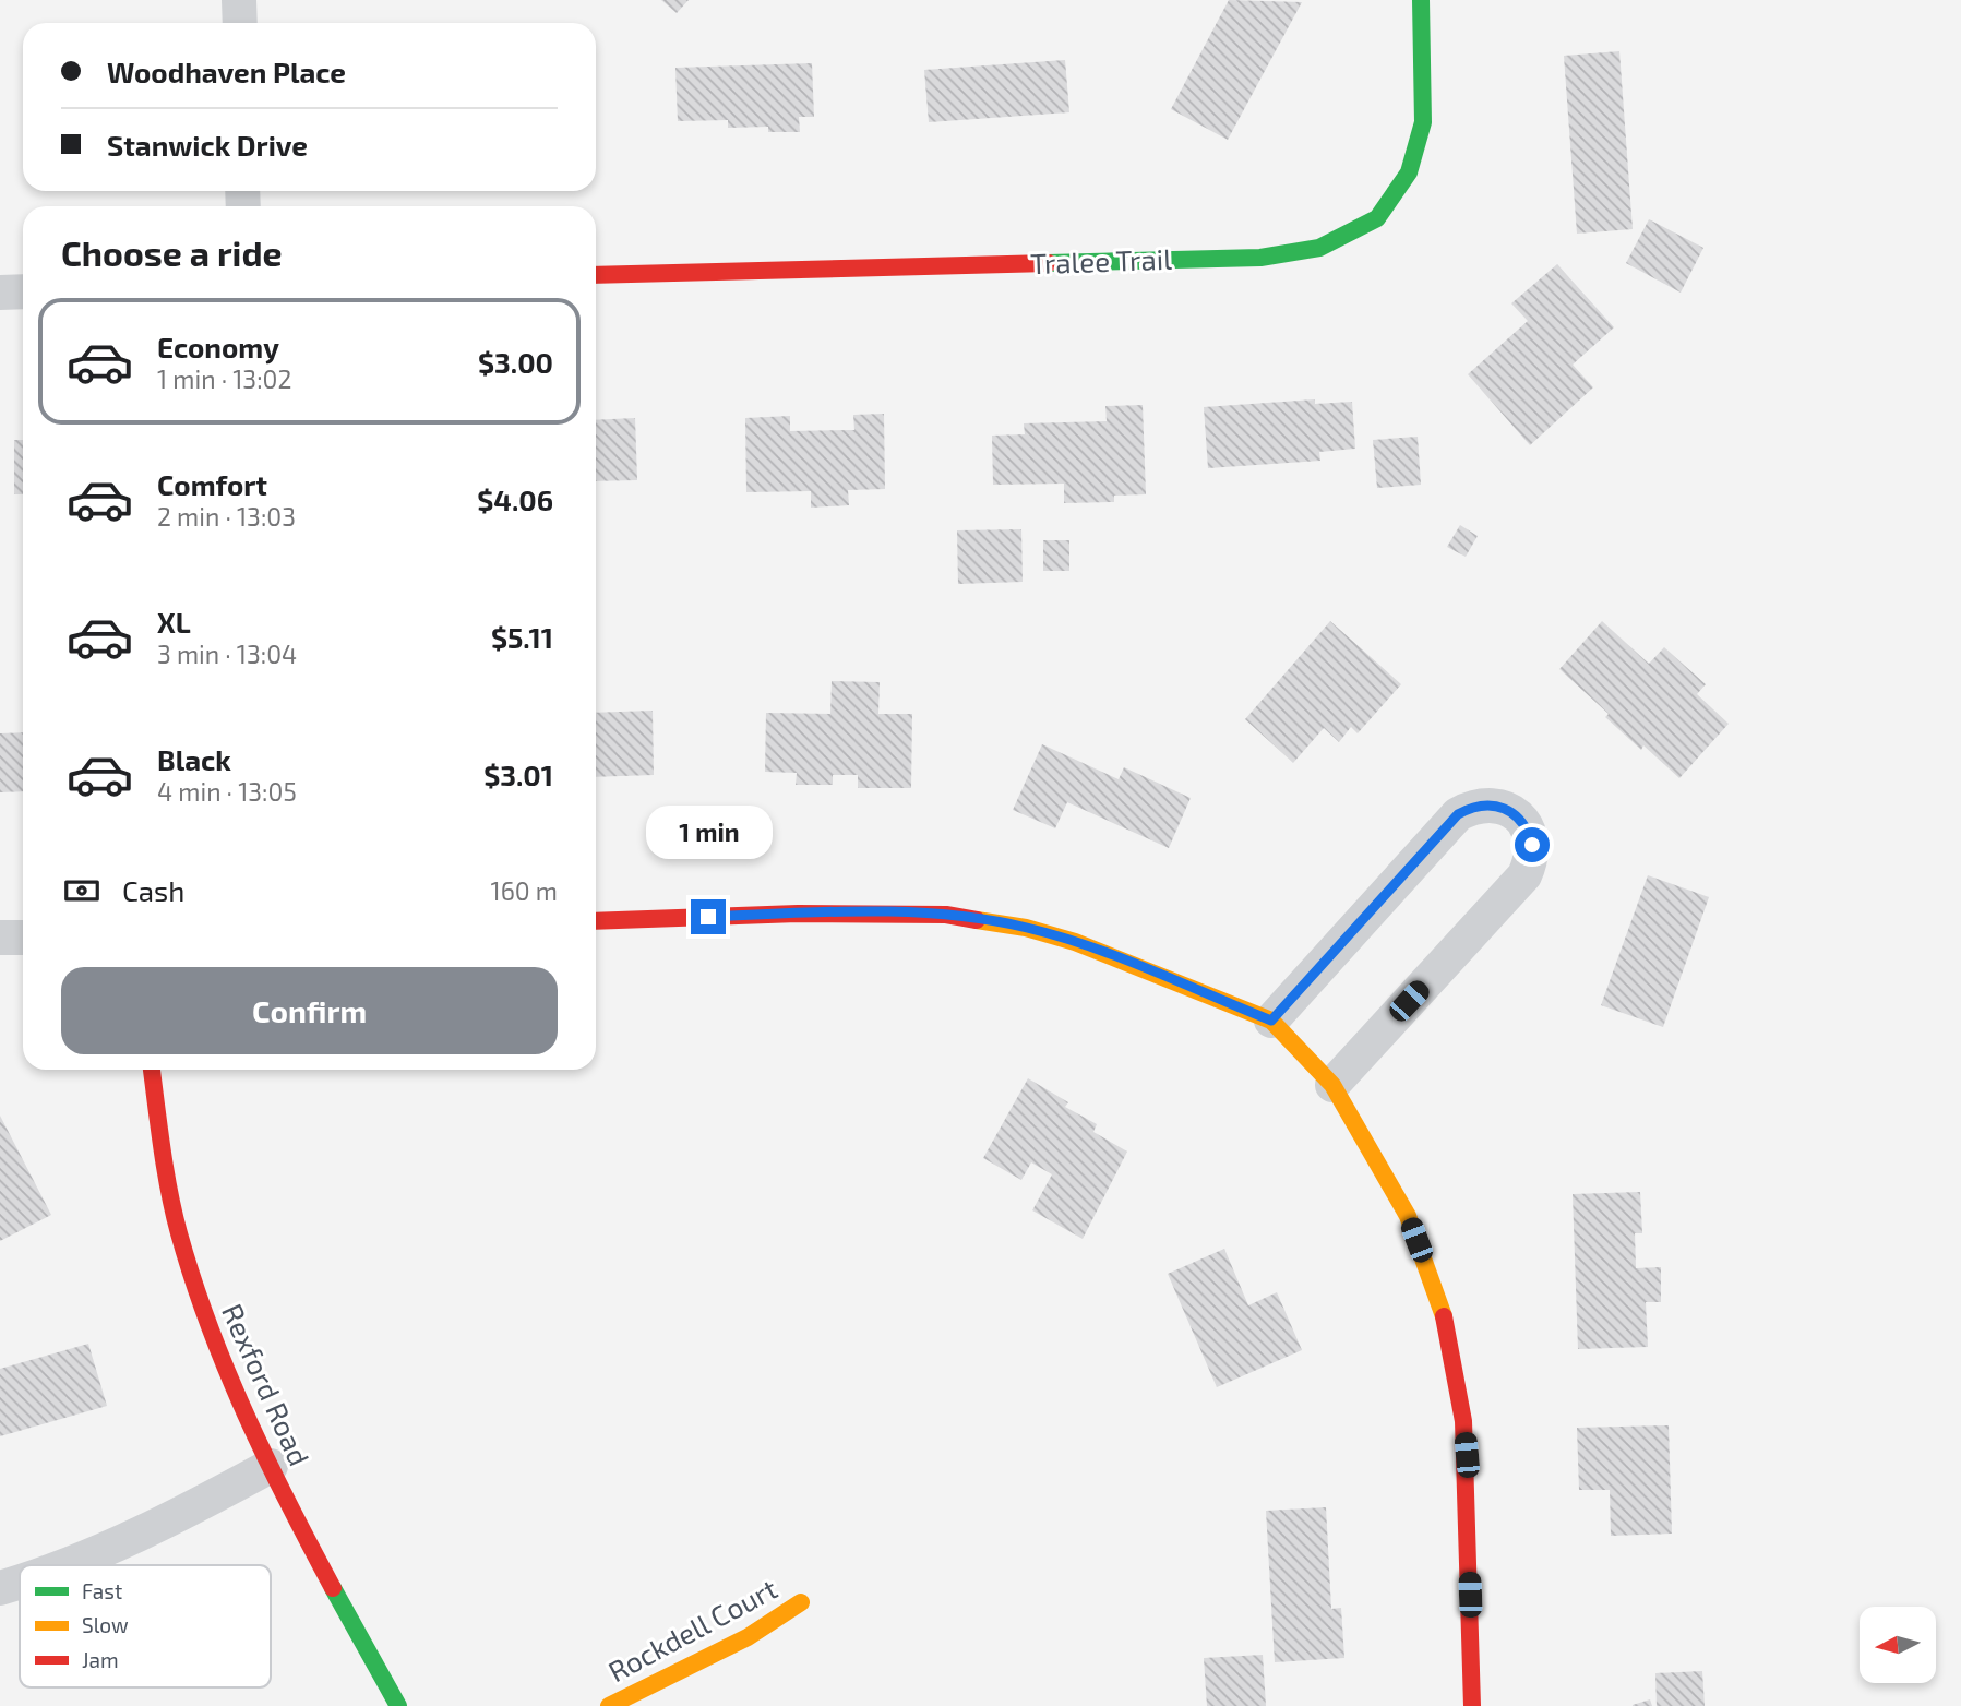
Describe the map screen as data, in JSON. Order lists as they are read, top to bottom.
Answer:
{
  "streets": {
    "street": ["Tralee Trail", "Rexford Road", "Rockdell Court"]
  },
  "legend": ["Fast", "Slow", "Jam"],
  "north": "left",
  "page": {
    "banner": ["Woodhaven Place", "Stanwick Drive"],
    "heading": "Choose a ride",
    "list": [
      {
        "name": "Economy",
        "note": "1 min · 13:02",
        "value": "$3.00"
      },
      {
        "name": "Comfort",
        "note": "2 min · 13:03",
        "value": "$4.06"
      },
      {
        "name": "XL",
        "note": "3 min · 13:04",
        "value": "$5.11"
      },
      {
        "name": "Black",
        "note": "4 min · 13:05",
        "value": "$3.01"
      }
    ],
    "bubble": "1 min",
    "pay": ["Cash", "160 m"],
    "buttons": "Confirm"
  }
}
